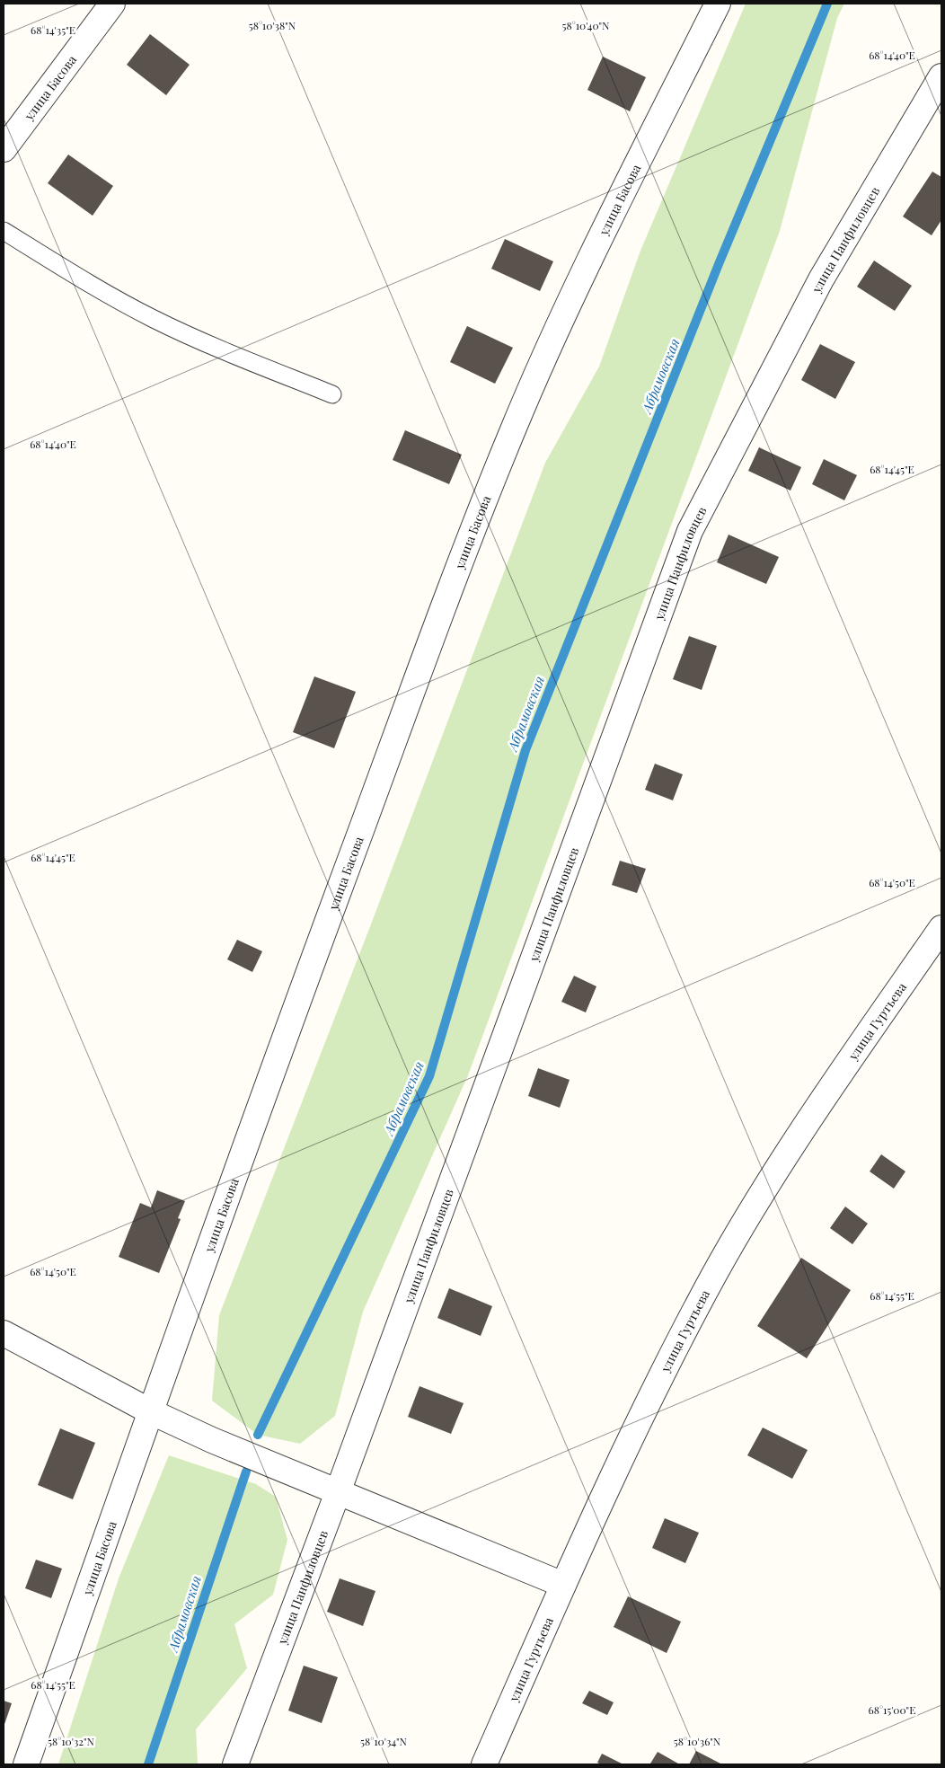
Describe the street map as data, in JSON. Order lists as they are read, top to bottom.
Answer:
{
  "streets": {
    "street": ["улица Басова", "улица Панфиловцев", "улица Гуртьева"]
  },
  "water": ["Абрамовская"],
  "coordinates": [
    "58°10'38\"N",
    "58°10'40\"N",
    "68°14'35\"E",
    "68°14'40\"E",
    "68°14'45\"E",
    "68°14'50\"E",
    "68°14'55\"E",
    "68°15'00\"E",
    "58°10'32\"N",
    "58°10'34\"N",
    "58°10'36\"N"
  ]
}
